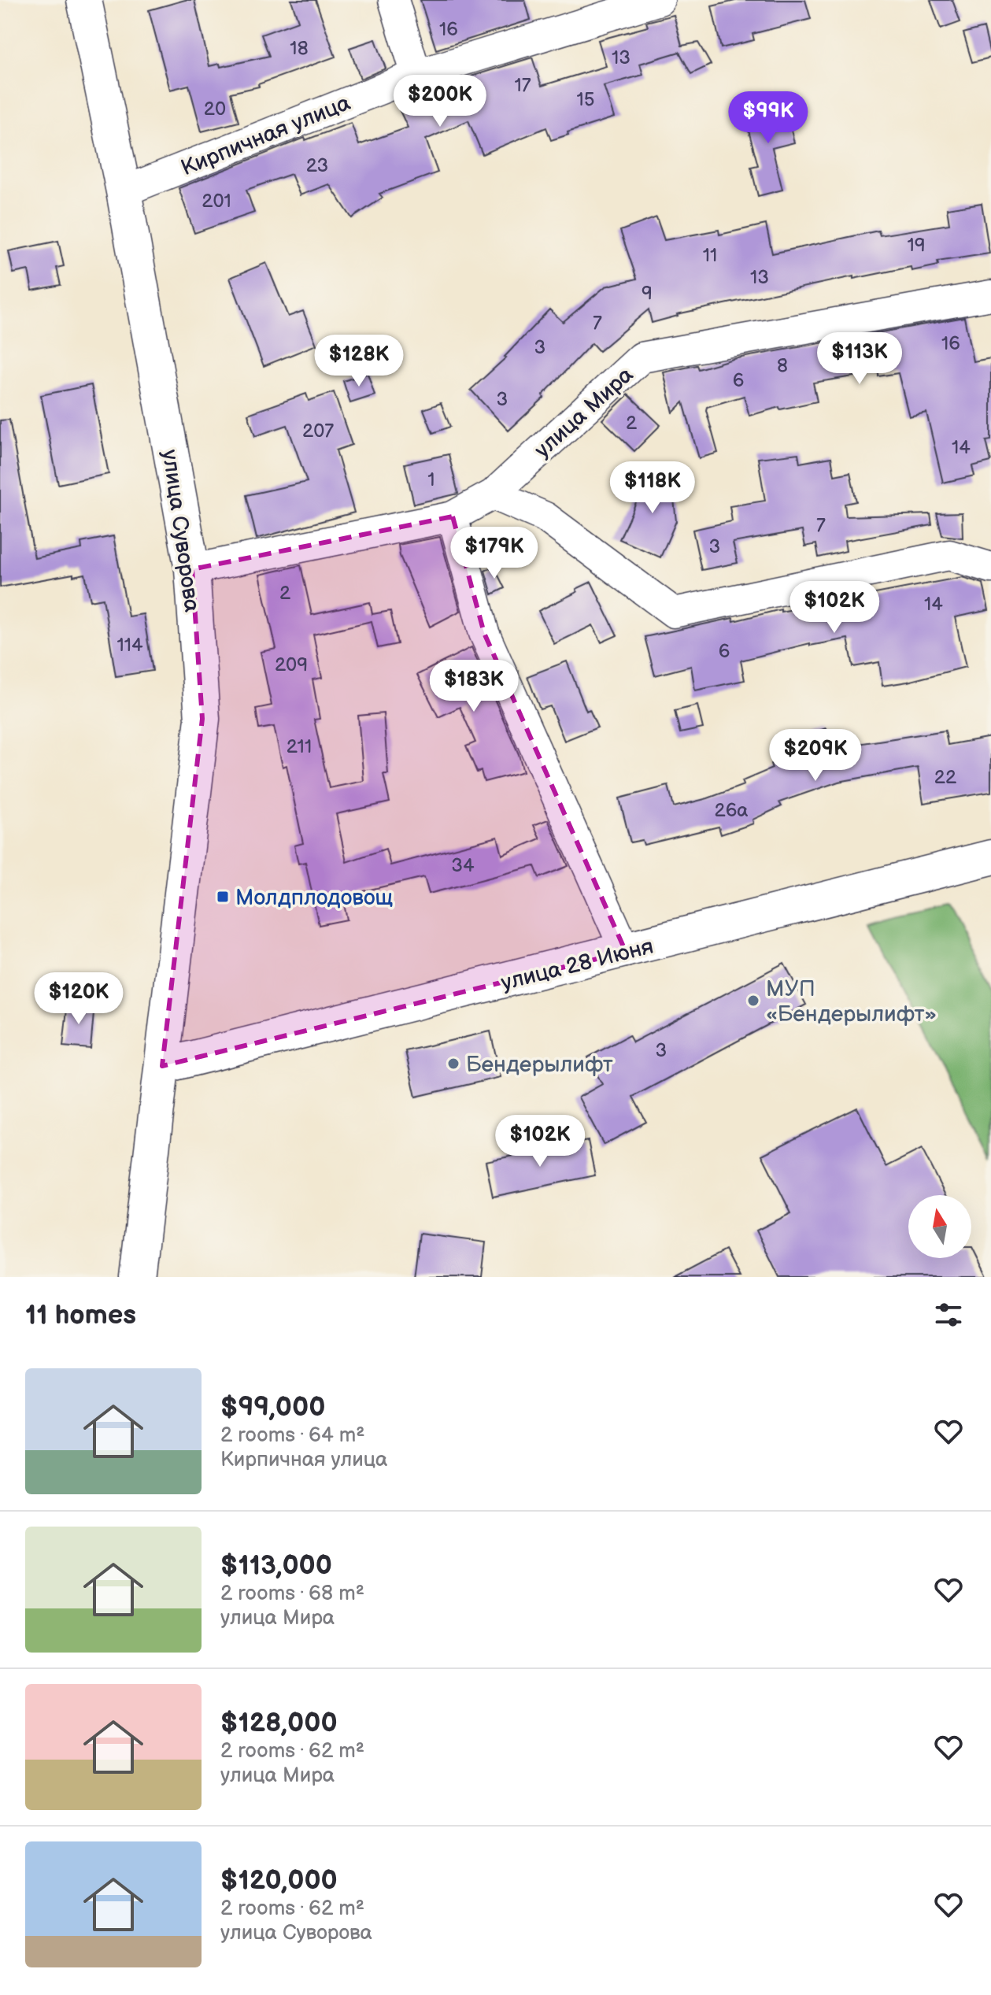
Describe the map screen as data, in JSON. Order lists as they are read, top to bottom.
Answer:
{
  "streets": {
    "main road": ["улица Суворова", "улица 28 Июня"],
    "street": ["Кирпичная улица", "улица Мира"]
  },
  "crossings": [
    ["Кирпичная улица", "улица Суворова"],
    ["улица Мира", "улица Суворова"],
    ["улица Суворова", "улица 28 Июня"]
  ],
  "places": {
    "transit": ["Молдплодовощ"],
    "other": ["МУП «Бендерылифт»", "Бендерылифт"]
  },
  "house_numbers": [
    "16",
    "18",
    "13",
    "17",
    "15",
    "20",
    "23",
    "201",
    "19",
    "11",
    "13",
    "9",
    "7",
    "16",
    "3",
    "8",
    "6",
    "3",
    "2",
    "207",
    "14",
    "1",
    "7",
    "3",
    "2",
    "14",
    "114",
    "6",
    "209",
    "211",
    "22",
    "26а",
    "34",
    "3"
  ],
  "north": "top",
  "page": {
    "price": [
      "$200K",
      "$99K",
      "$113K",
      "$128K",
      "$118K",
      "$179K",
      "$102K",
      "$183K",
      "$209K",
      "$120K",
      "$102K"
    ],
    "heading": "11 homes",
    "list": [
      {
        "name": "$99,000",
        "note": "2 rooms · 64 m² · Кирпичная улица"
      },
      {
        "name": "$113,000",
        "note": "2 rooms · 68 m² · улица Мира"
      },
      {
        "name": "$128,000",
        "note": "2 rooms · 62 m² · улица Мира"
      },
      {
        "name": "$120,000",
        "note": "2 rooms · 62 m² · улица Суворова"
      }
    ]
  }
}
